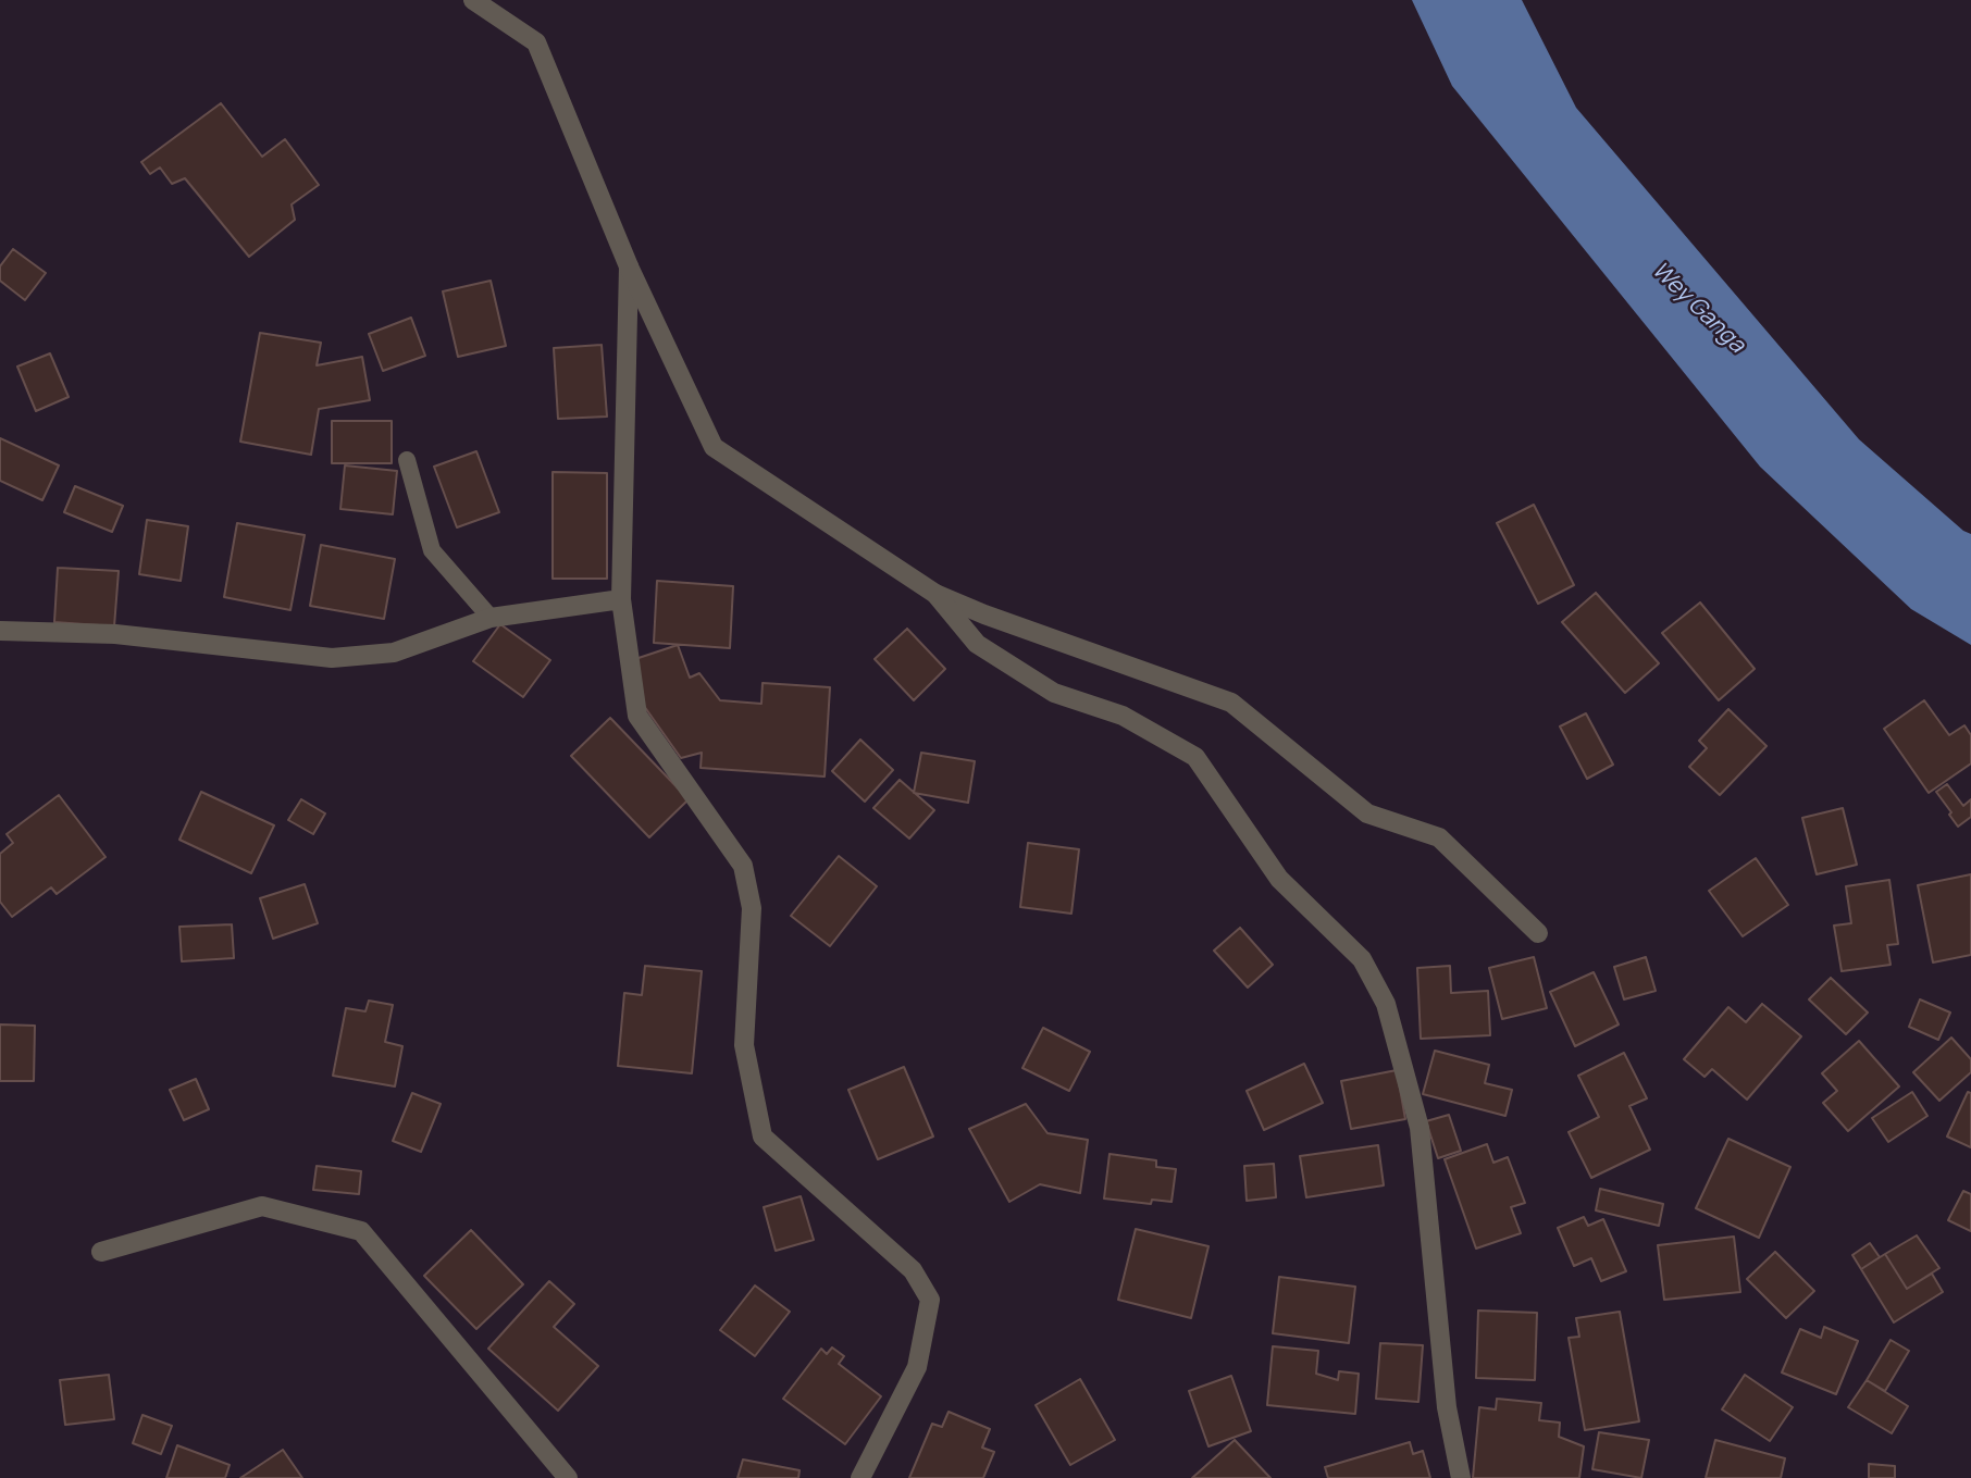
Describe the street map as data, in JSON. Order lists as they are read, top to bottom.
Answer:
{
  "water": ["Wey Ganga"]
}
